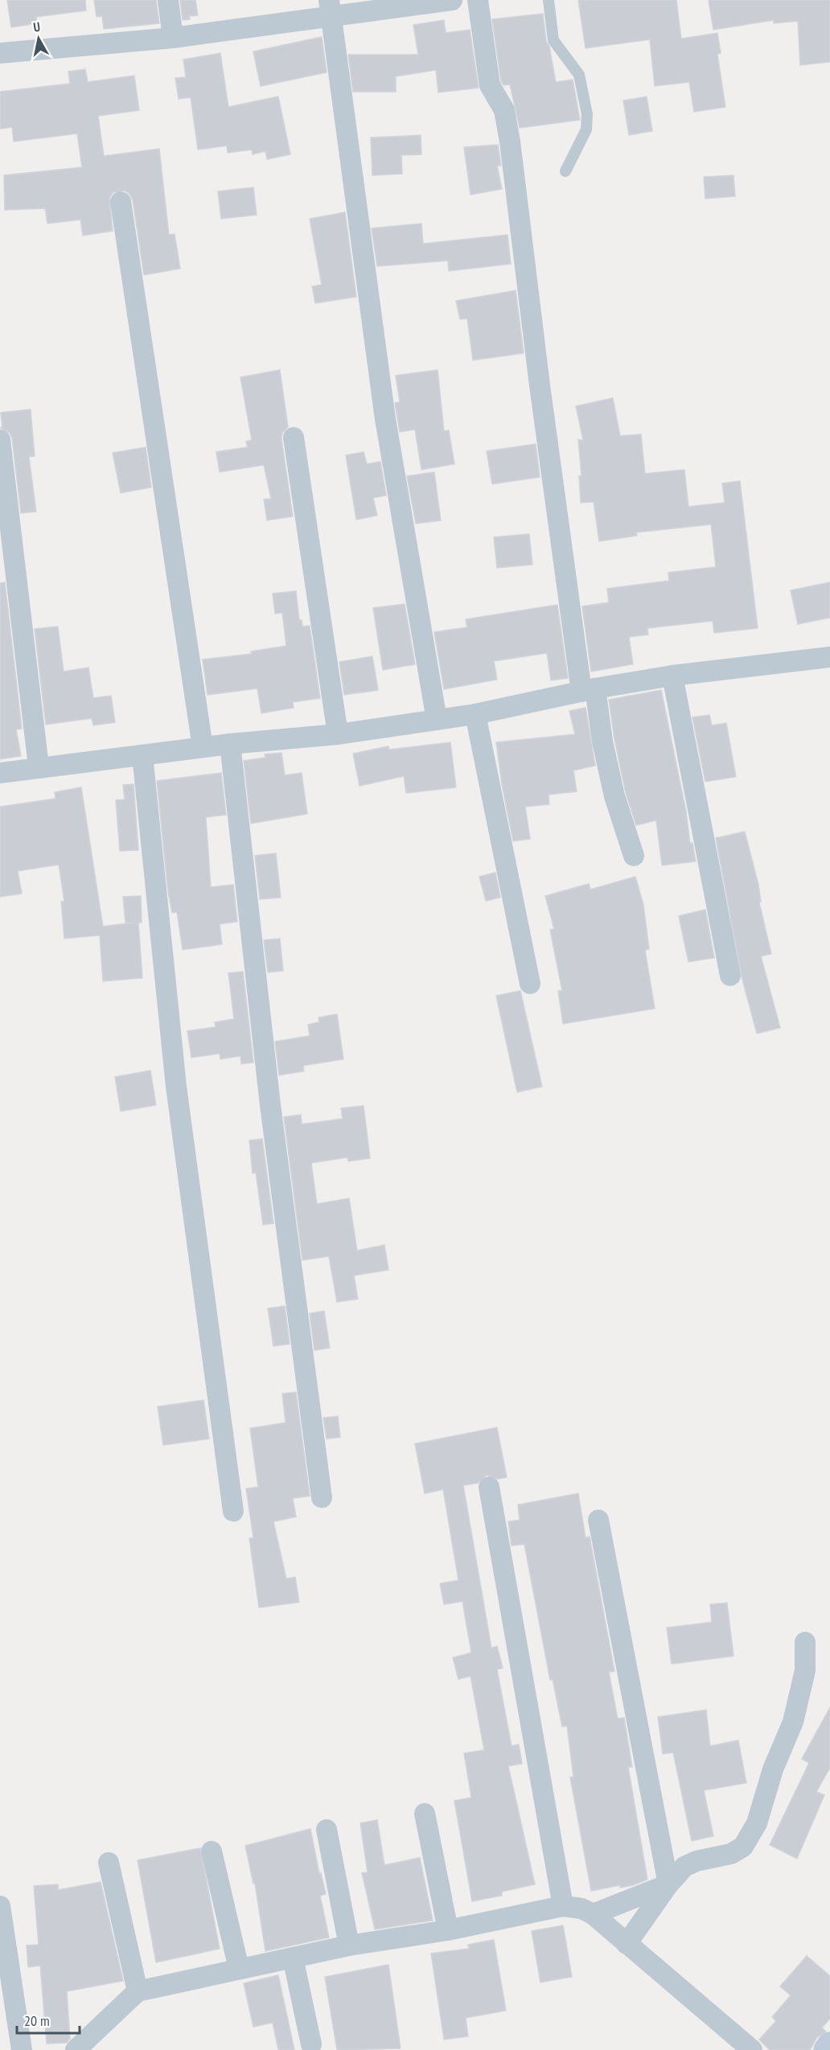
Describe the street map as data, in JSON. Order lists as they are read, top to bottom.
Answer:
{
  "scale_bar": "20 m",
  "north": "top"
}
